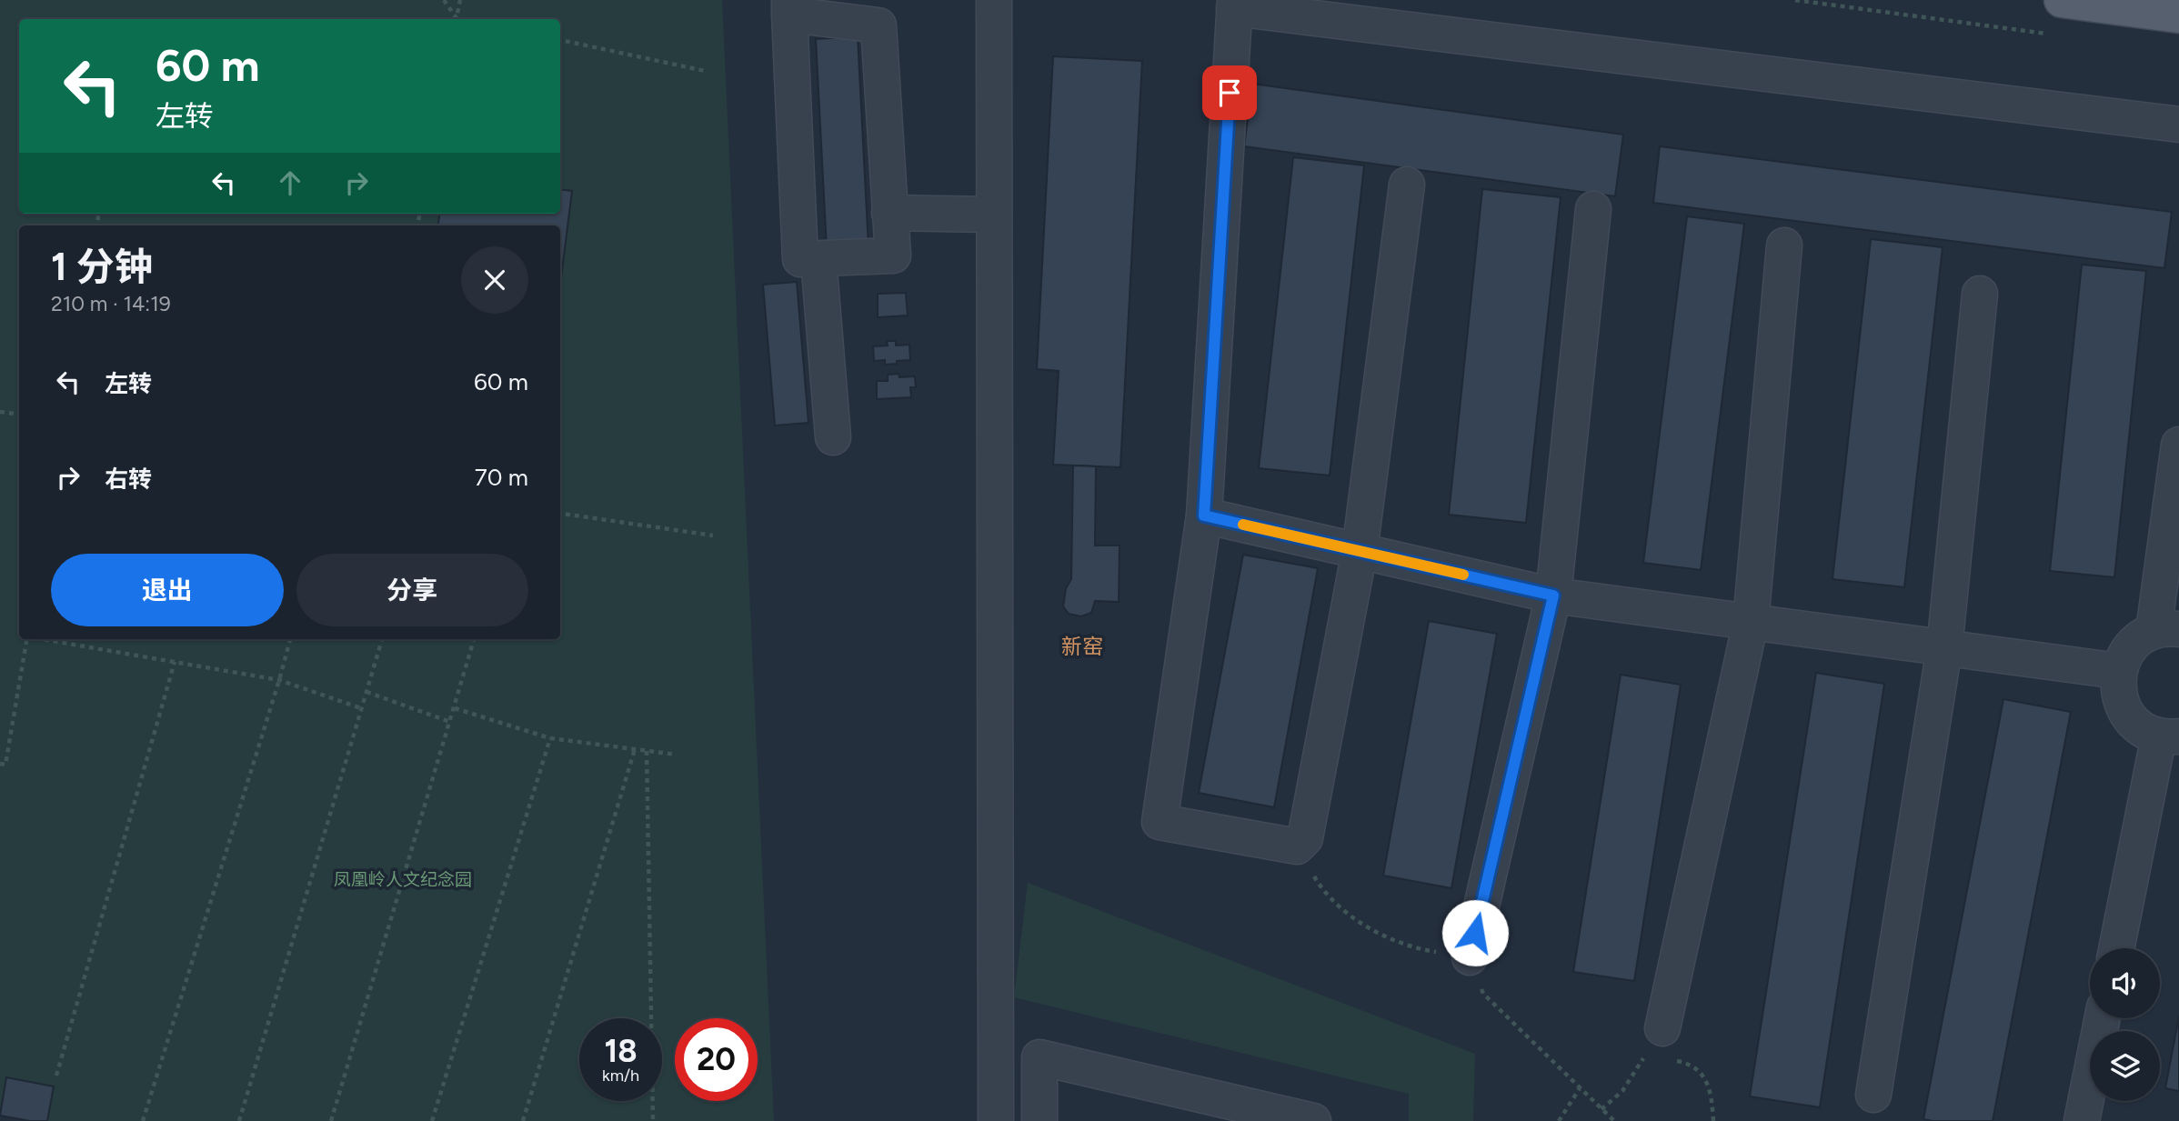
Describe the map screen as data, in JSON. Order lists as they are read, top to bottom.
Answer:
{
  "districts": ["新窑"],
  "parks": ["凤凰岭人文纪念园"],
  "page": {
    "turn": ["60 m", "左转"],
    "heading": ["1 分钟", "210 m · 14:19"],
    "list": [
      {
        "name": "左转",
        "value": "60 m"
      },
      {
        "name": "右转",
        "value": "70 m"
      }
    ],
    "buttons": ["退出", "分享"],
    "speed": "18 km/h",
    "limit": "20"
  }
}
